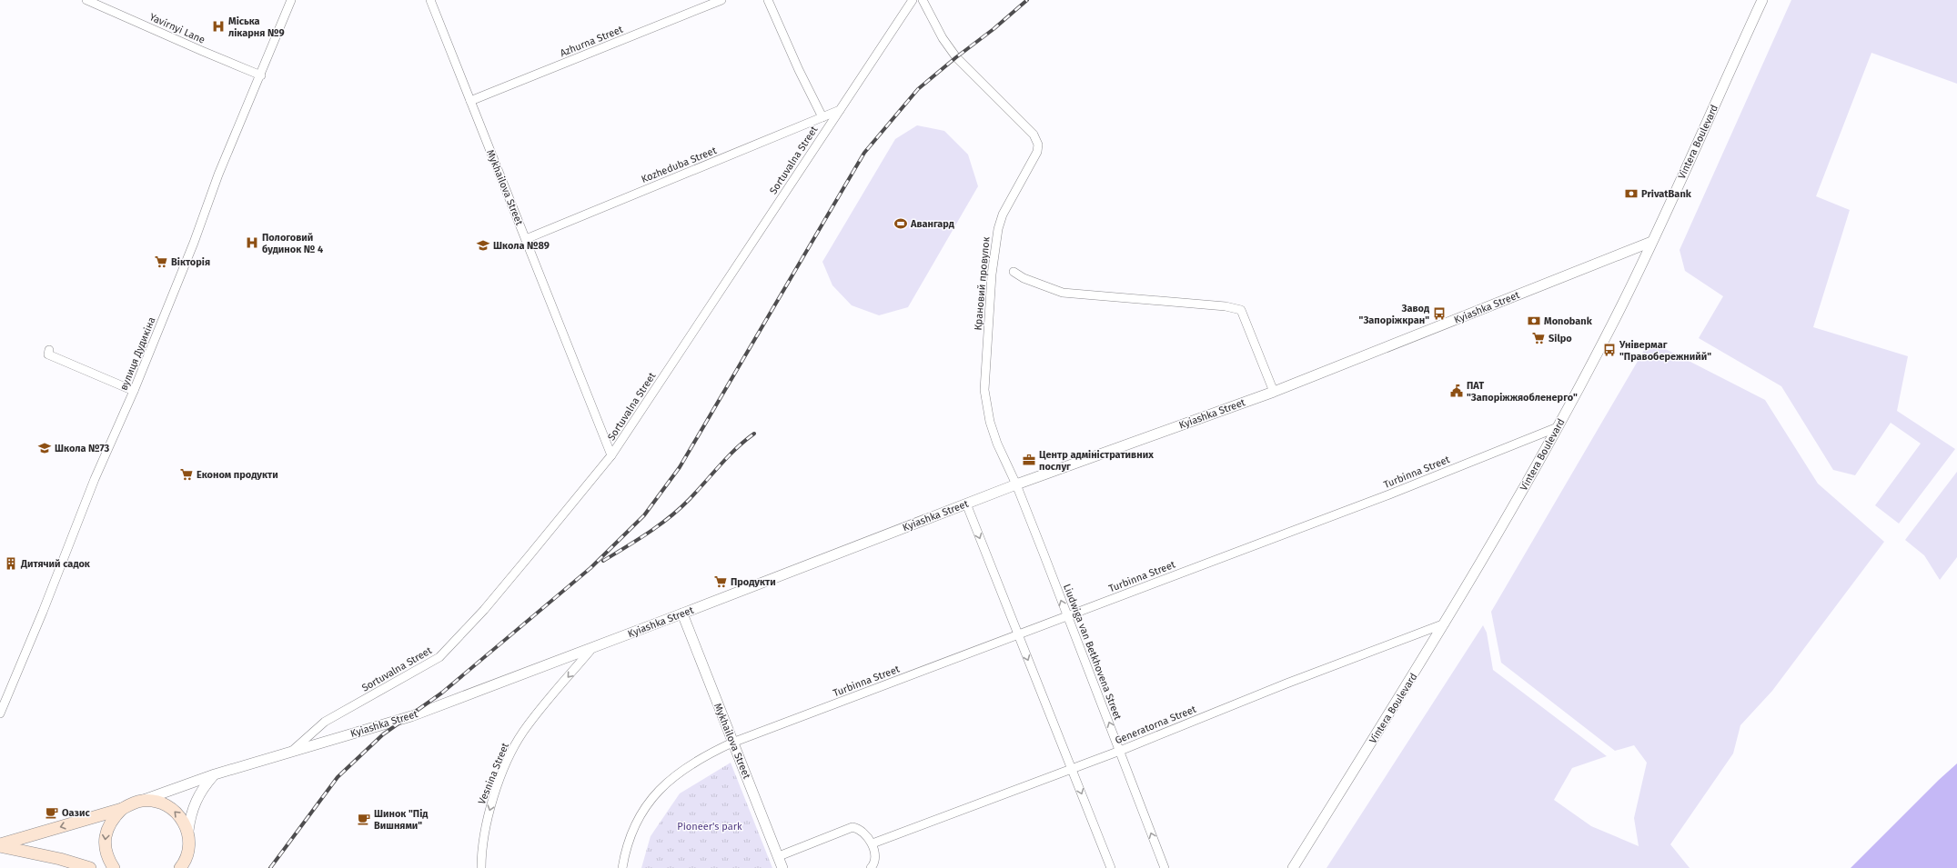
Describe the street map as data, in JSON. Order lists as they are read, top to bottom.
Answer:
{
  "streets": {
    "street": [
      "Yavirnyi Lane",
      "Azhurna Street",
      "Vintera Boulevard",
      "Sortuvalna Street",
      "Kozheduba Street",
      "Mykhailova Street",
      "Крановий провулок",
      "Kyiashka Street",
      "вулиця Дудикіна",
      "Turbinna Street",
      "Liudwiga van Betkhovena Street",
      "Generatorna Street",
      "Vesnina Street"
    ]
  },
  "crossings": [
    ["Yavirnyi Lane", "вулиця Дудикіна"],
    ["Azhurna Street", "Mykhailova Street"],
    ["Vintera Boulevard", "Kyiashka Street"],
    ["Vintera Boulevard", "Turbinna Street"],
    ["Vintera Boulevard", "Generatorna Street"],
    ["Sortuvalna Street", "Kozheduba Street"],
    ["Sortuvalna Street", "Mykhailova Street"],
    ["Sortuvalna Street", "Kyiashka Street"],
    ["Kozheduba Street", "Mykhailova Street"],
    ["Mykhailova Street", "Kyiashka Street"],
    ["Mykhailova Street", "Turbinna Street"],
    ["Крановий провулок", "Kyiashka Street"],
    ["Крановий провулок", "Liudwiga van Betkhovena Street"],
    ["Kyiashka Street", "Liudwiga van Betkhovena Street"],
    ["Kyiashka Street", "Vesnina Street"],
    ["Turbinna Street", "Liudwiga van Betkhovena Street"],
    ["Liudwiga van Betkhovena Street", "Generatorna Street"]
  ],
  "one_way": ["Vesnina Street"],
  "parks": ["Pioneer's park"],
  "places": {
    "hospital": ["Міська лікарня №9", "Пологовий будинок № 4"],
    "bank": ["PrivatBank", "Monobank"],
    "sports": ["Авангард"],
    "school or university": ["Школа №89", "Школа №73"],
    "supermarket": [
      "Вікторія",
      "Silpo",
      "Економ продукти",
      "Продукти"
    ],
    "bus stop": ["Завод \"Запоріжкран\"", "Універмаг \"Правобережнийй\""],
    "public building": ["ПАТ \"Запоріжжяобленерго\""],
    "office": ["Центр адміністративних послуг"],
    "building": ["Дитячий садок"],
    "cafe": ["Оазис", "Шинок \"Під Вишнями\""]
  }
}
